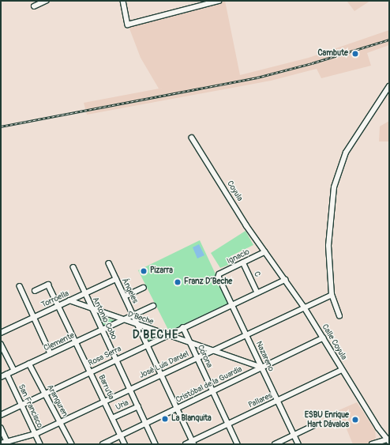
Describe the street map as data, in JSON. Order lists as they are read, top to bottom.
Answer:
{
  "streets": {
    "street": [
      "Coyula",
      "Ignacio",
      "C",
      "Ángeles",
      "Torroella",
      "Antonio Cobo",
      "D'Beche",
      "Clemente",
      "Calle Coyula",
      "Rosa Serra",
      "Corona",
      "Nazareno",
      "José Luis Dardel",
      "Cristóbal de la Guardia",
      "Barrutia",
      "Aranguren",
      "Pallares",
      "Uria",
      "San Francisco"
    ]
  },
  "crossings": [
    ["Coyula", "Ignacio"],
    ["Coyula", "Calle Coyula"],
    ["Ignacio", "C"],
    ["Ignacio", "Calle Coyula"],
    ["Ignacio", "Nazareno"],
    ["C", "Rosa Serra"],
    ["Ángeles", "Torroella"],
    ["Ángeles", "D'Beche"],
    ["Ángeles", "Clemente"],
    ["Ángeles", "Rosa Serra"],
    ["Ángeles", "José Luis Dardel"],
    ["Ángeles", "Cristóbal de la Guardia"],
    ["Ángeles", "Pallares"],
    ["Torroella", "Antonio Cobo"],
    ["Torroella", "D'Beche"],
    ["Torroella", "Barrutia"],
    ["Antonio Cobo", "D'Beche"],
    ["Antonio Cobo", "Clemente"],
    ["Antonio Cobo", "Rosa Serra"],
    ["Antonio Cobo", "José Luis Dardel"],
    ["Antonio Cobo", "Cristóbal de la Guardia"],
    ["Antonio Cobo", "Uria"],
    ["D'Beche", "Clemente"],
    ["D'Beche", "Rosa Serra"],
    ["D'Beche", "Corona"],
    ["D'Beche", "Nazareno"],
    ["D'Beche", "José Luis Dardel"],
    ["D'Beche", "Cristóbal de la Guardia"],
    ["Clemente", "Barrutia"],
    ["Clemente", "Aranguren"],
    ["Clemente", "San Francisco"],
    ["Calle Coyula", "Rosa Serra"],
    ["Calle Coyula", "José Luis Dardel"],
    ["Calle Coyula", "Cristóbal de la Guardia"],
    ["Calle Coyula", "Pallares"],
    ["Rosa Serra", "Corona"],
    ["Rosa Serra", "Nazareno"],
    ["Rosa Serra", "Barrutia"],
    ["Rosa Serra", "Aranguren"],
    ["Rosa Serra", "San Francisco"],
    ["Corona", "José Luis Dardel"],
    ["Corona", "Cristóbal de la Guardia"],
    ["Corona", "Pallares"],
    ["Nazareno", "José Luis Dardel"],
    ["Nazareno", "Cristóbal de la Guardia"],
    ["Nazareno", "Pallares"],
    ["José Luis Dardel", "Barrutia"],
    ["José Luis Dardel", "Aranguren"],
    ["José Luis Dardel", "San Francisco"],
    ["Cristóbal de la Guardia", "Barrutia"],
    ["Barrutia", "Uria"]
  ],
  "districts": ["D'BECHE"],
  "places": [
    "Cambute",
    "Pizarra",
    "Franz D´Beche",
    "La Blanquita",
    "ESBU Enrique Hart Dávalos"
  ]
}
